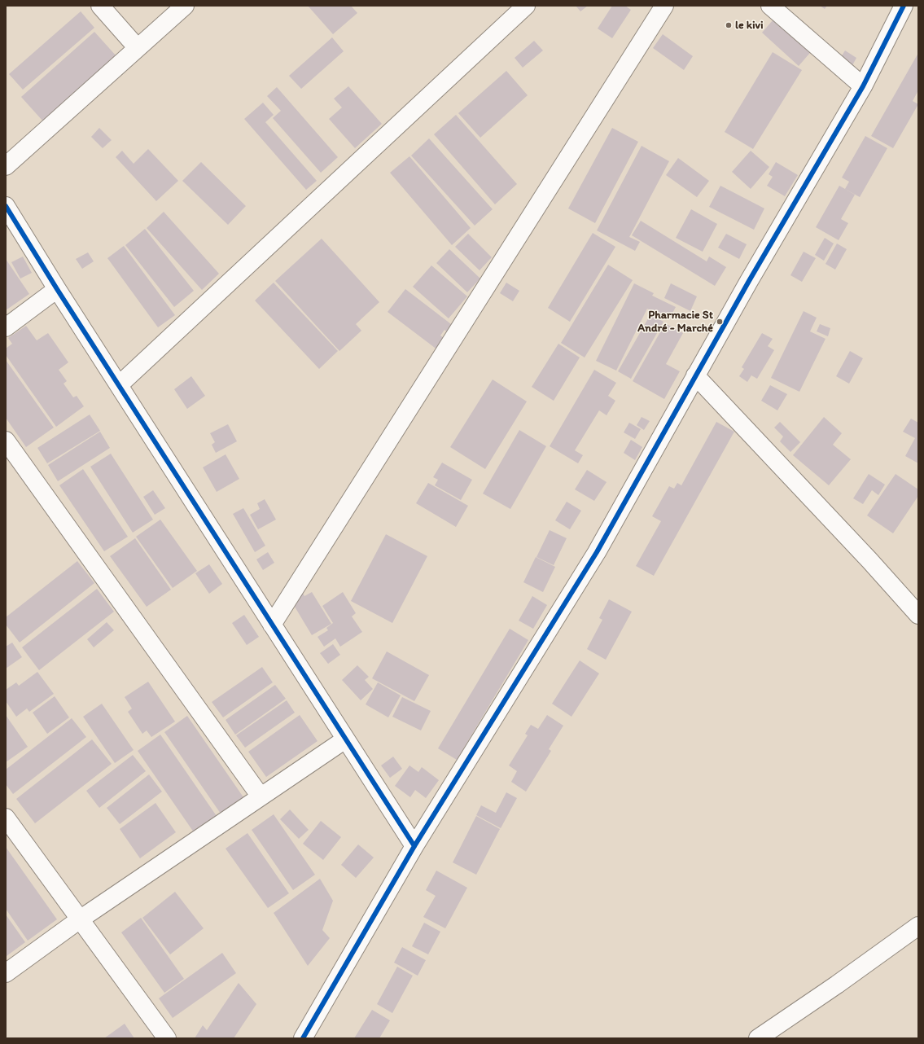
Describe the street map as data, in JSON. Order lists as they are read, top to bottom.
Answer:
{
  "places": ["le kivi", "Pharmacie St André - Marché"]
}
